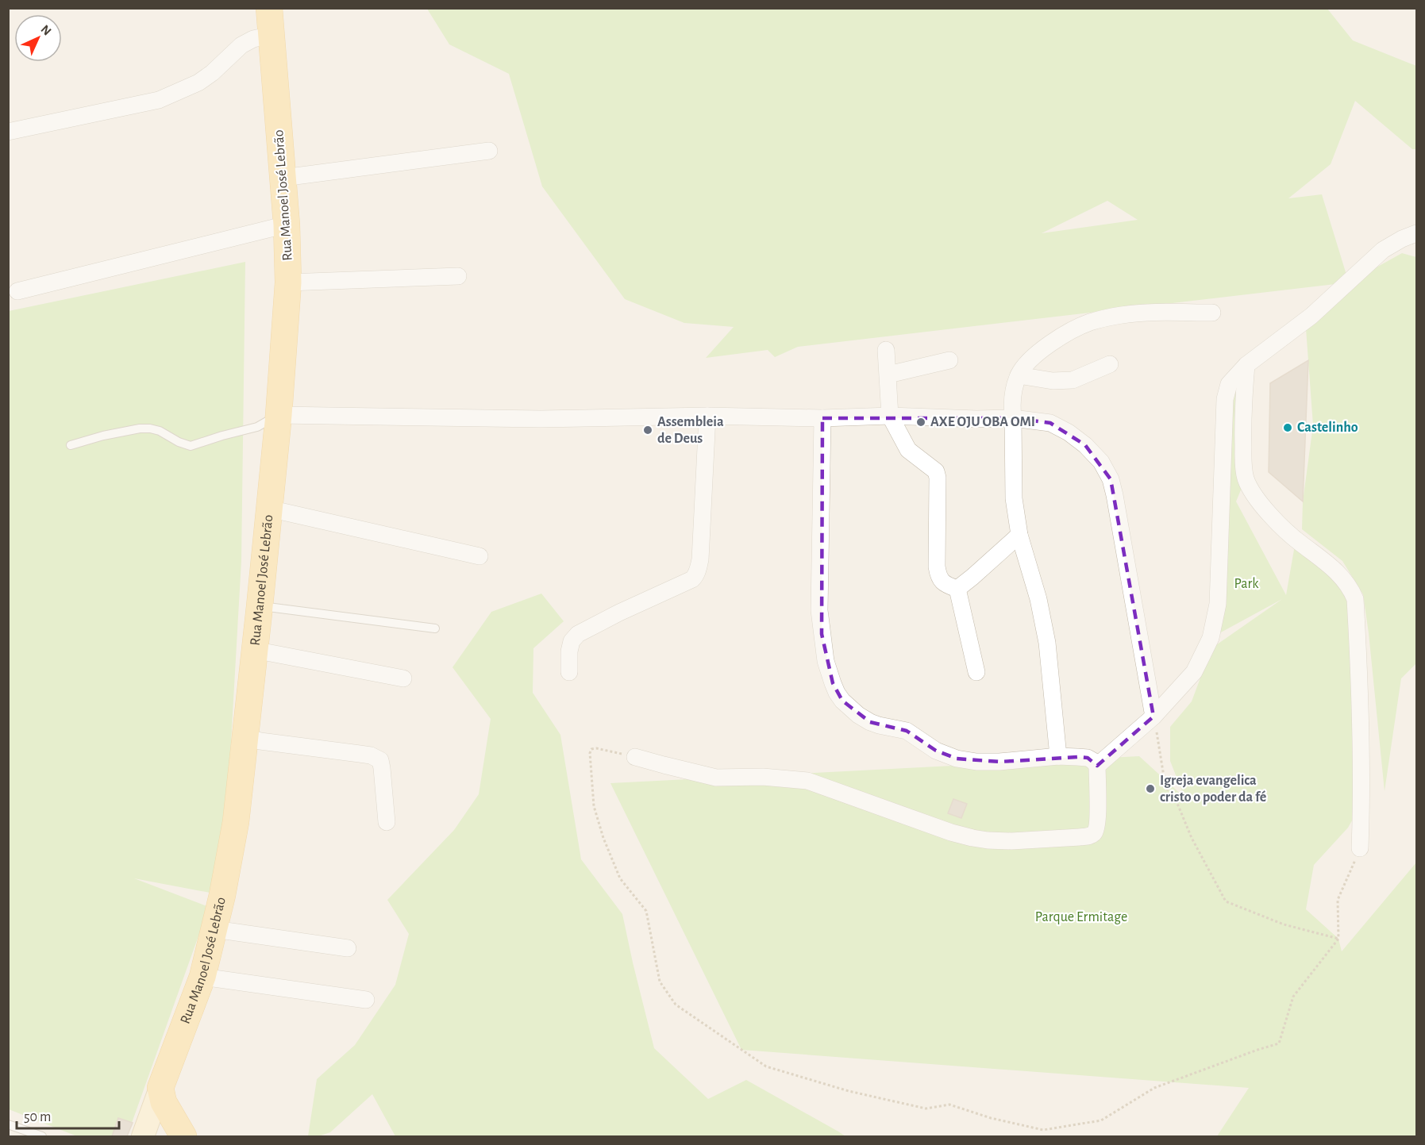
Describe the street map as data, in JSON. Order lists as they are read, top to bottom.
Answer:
{
  "streets": {
    "main road": ["Rua Manoel José Lebrão"]
  },
  "parks": ["Park", "Parque Ermitage"],
  "places": [
    "AXE OJU OBA OMI",
    "Castelinho",
    "Assembleia de Deus",
    "Igreja evangelica cristo o poder da fé"
  ],
  "scale_bar": "50 m",
  "north": "top right"
}
